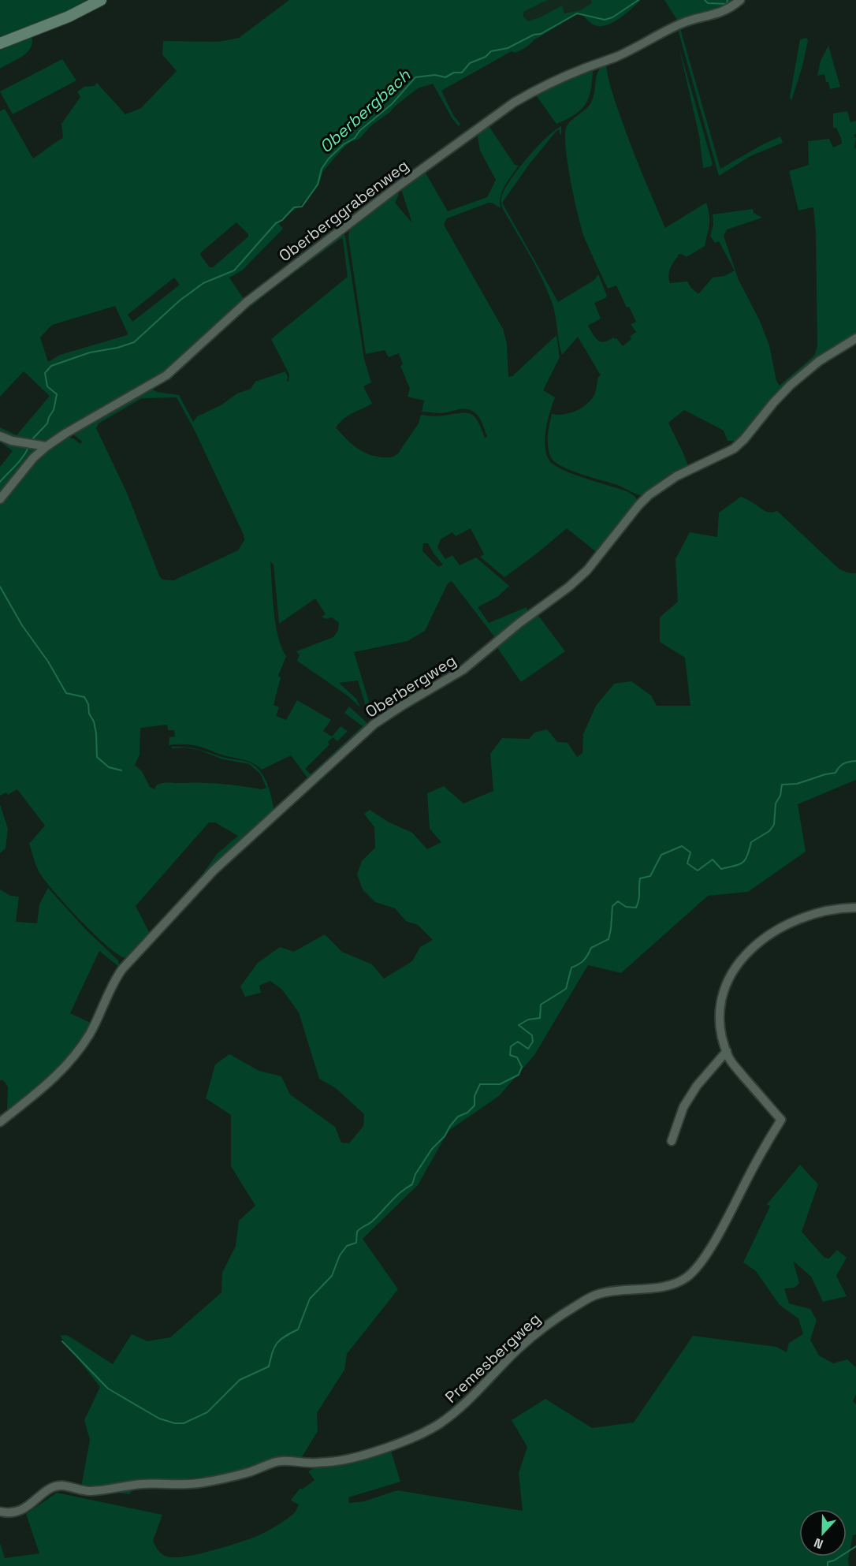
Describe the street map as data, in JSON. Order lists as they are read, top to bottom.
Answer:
{
  "streets": {
    "street": ["Oberberggrabenweg", "Oberbergweg", "Premesbergweg"]
  },
  "water": ["Oberbergbach"],
  "north": "bottom"
}
